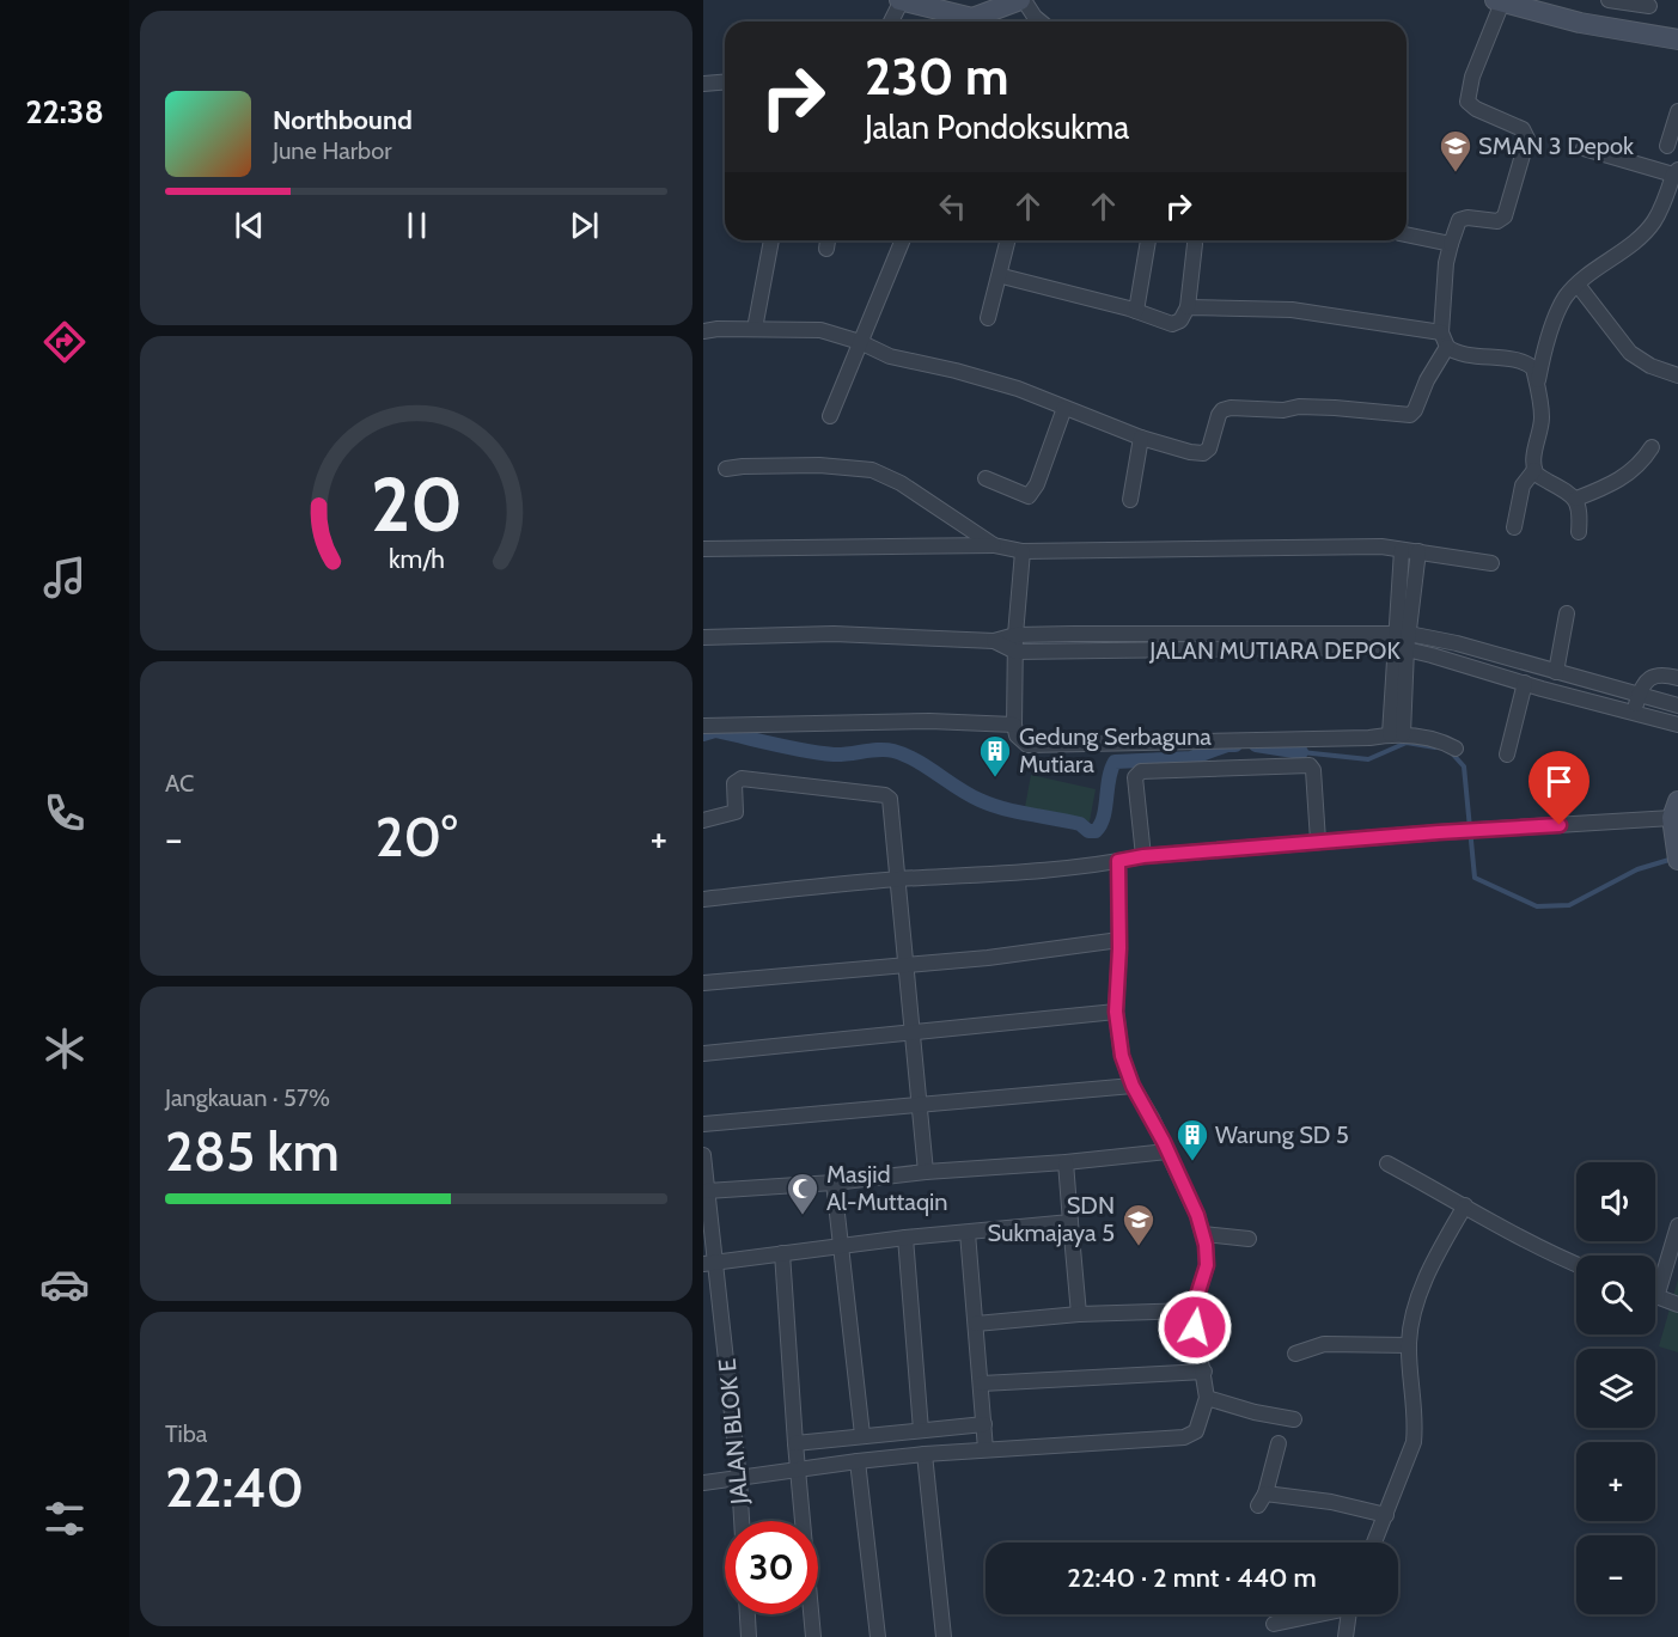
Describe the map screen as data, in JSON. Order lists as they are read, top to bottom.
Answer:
{
  "streets": {
    "street": ["JALAN MUTIARA DEPOK", "JALAN BLOK E"]
  },
  "places": {
    "school or university": ["SMAN 3 Depok", "SDN Sukmajaya 5"],
    "building": ["Gedung Serbaguna Mutiara", "Warung SD 5"],
    "mosque": ["Masjid Al-Muttaqin"]
  },
  "page": {
    "tabs": "22:38",
    "turn": ["230 m", "Jalan Pondoksukma"],
    "song": ["Northbound", "June Harbor"],
    "tile": [
      "AC",
      ["Jangkauan · 57%", "285 km"],
      ["Tiba", "22:40"]
    ],
    "heat": ["−", "20°", "+"],
    "map_buttons": ["+", "−"],
    "limit": "30",
    "trip": "22:40 · 2 mnt · 440 m",
    "gauge": ["20", "km/h"]
  }
}
